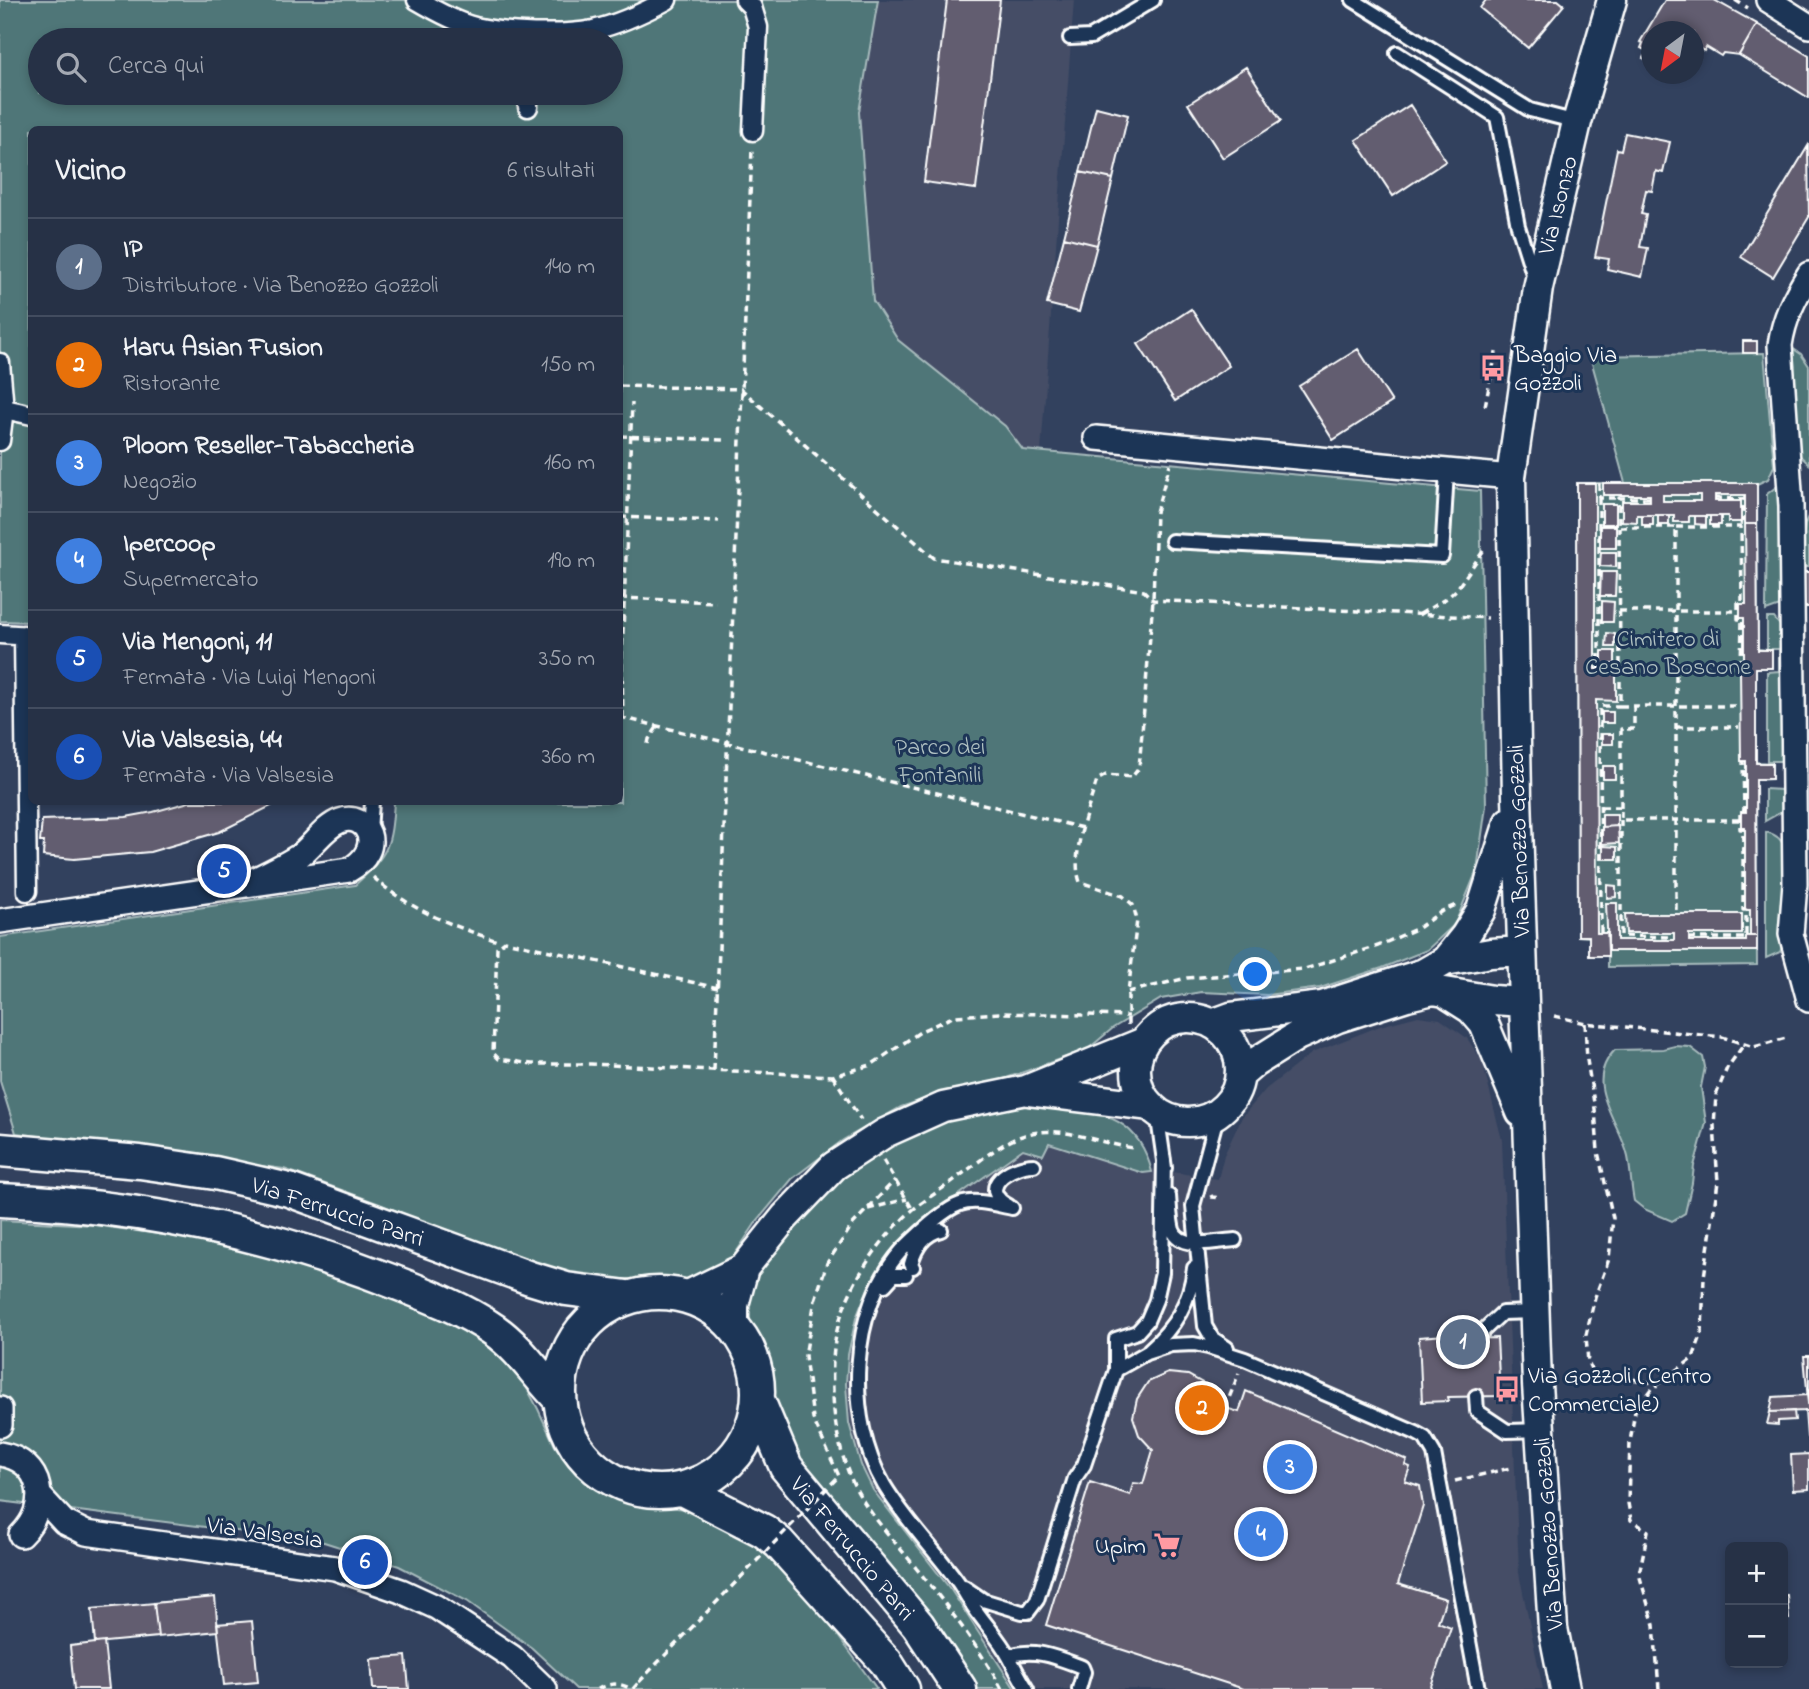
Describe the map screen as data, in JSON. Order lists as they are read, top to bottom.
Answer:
{
  "streets": {
    "main road": ["Via Ferruccio Parri"],
    "street": ["Via Isonzo", "Via Benozzo Gozzoli", "Via Valsesia"]
  },
  "crossings": [
    ["Via Isonzo", "Via Benozzo Gozzoli"]
  ],
  "parks": ["Cimitero di Cesano Boscone", "Parco dei Fontanili"],
  "places": {
    "bus stop": ["Baggio Via Gozzoli", "Via Gozzoli (Centro Commerciale)"],
    "supermarket": ["Upim"]
  },
  "north": "bottom left",
  "page": {
    "search": "Cerca qui",
    "heading": ["Vicino", "6 risultati"],
    "list": [
      {
        "mark": "1",
        "name": "IP",
        "note": "Distributore · Via Benozzo Gozzoli",
        "value": "140 m"
      },
      {
        "mark": "2",
        "name": "Haru Asian Fusion",
        "note": "Ristorante",
        "value": "150 m"
      },
      {
        "mark": "3",
        "name": "Ploom Reseller-Tabaccheria",
        "note": "Negozio",
        "value": "160 m"
      },
      {
        "mark": "4",
        "name": "Ipercoop",
        "note": "Supermercato",
        "value": "190 m"
      },
      {
        "mark": "5",
        "name": "Via Mengoni, 11",
        "note": "Fermata · Via Luigi Mengoni",
        "value": "350 m"
      },
      {
        "mark": "6",
        "name": "Via Valsesia, 44",
        "note": "Fermata · Via Valsesia",
        "value": "360 m"
      }
    ],
    "pins": [
      "5",
      "1",
      "2",
      "3",
      "4",
      "6"
    ],
    "map_buttons": ["+", "−"]
  }
}
